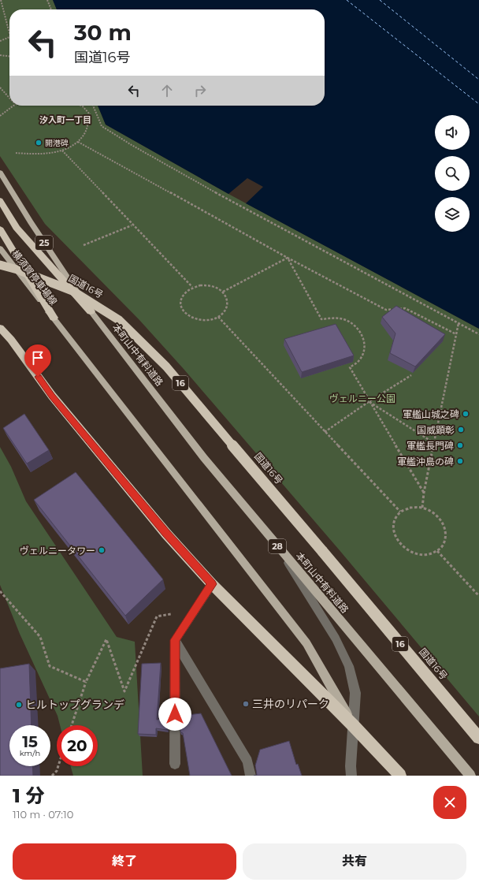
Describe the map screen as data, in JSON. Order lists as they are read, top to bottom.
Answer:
{
  "streets": {
    "highway": ["国道16号", "16"],
    "main road": [
      "25",
      "横須賀停車場線",
      "本町山中有料道路",
      "28"
    ]
  },
  "crossings": [
    ["25", "本町山中有料道路"]
  ],
  "districts": ["汐入町一丁目"],
  "parks": ["ヴェルニー公園"],
  "places": [
    "開港碑",
    "軍艦山城之碑",
    "国威顕彰",
    "軍艦長門碑",
    "軍艦沖島の碑",
    "ヴェルニータワー",
    "三井のリパーク",
    "ヒルトップグランデ"
  ],
  "page": {
    "turn": ["30 m", "国道16号"],
    "speed": "15 km/h",
    "limit": "20",
    "heading": ["1 分", "110 m · 07:10"],
    "buttons": ["終了", "共有"]
  }
}
